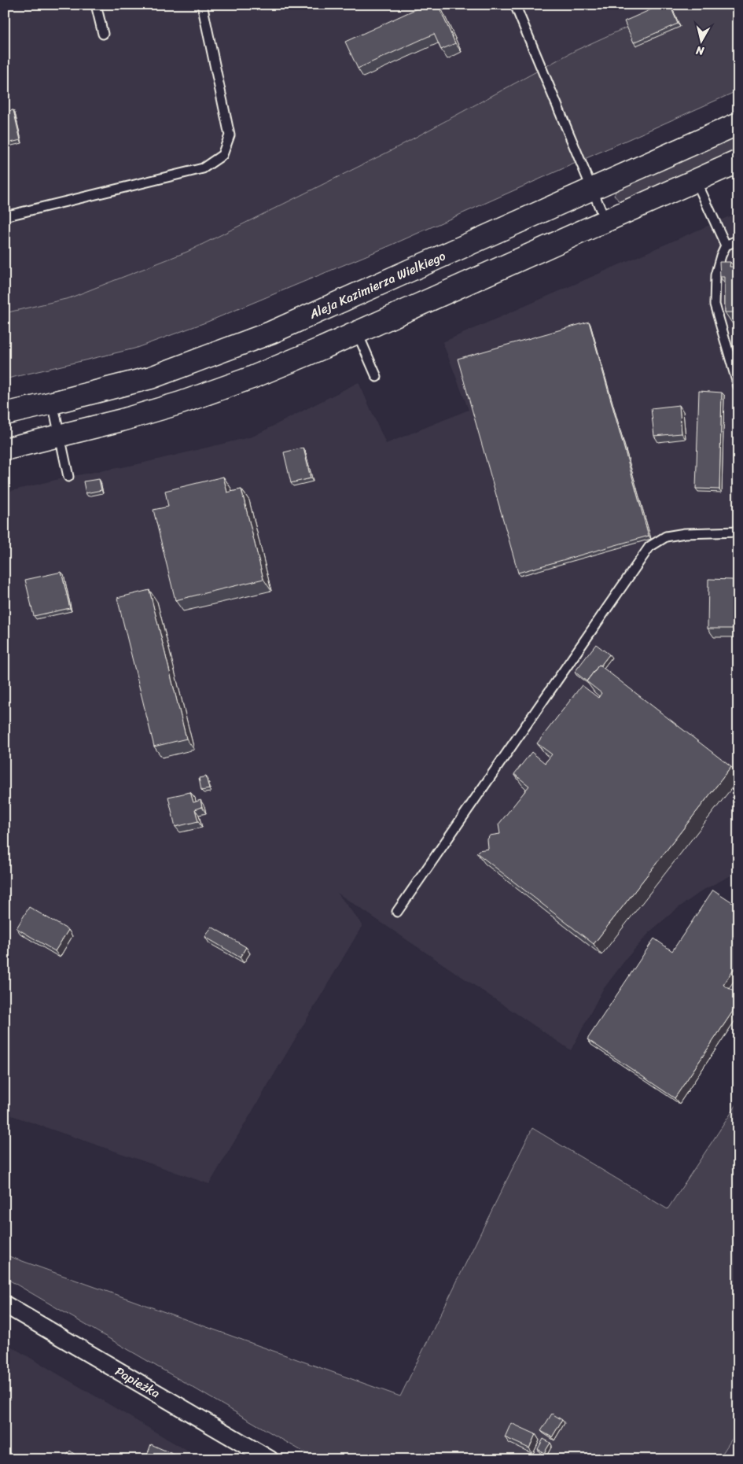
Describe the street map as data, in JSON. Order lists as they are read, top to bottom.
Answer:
{
  "streets": {
    "main road": ["Aleja Kazimierza Wielkiego"],
    "street": ["Papieżka"]
  },
  "north": "bottom"
}
